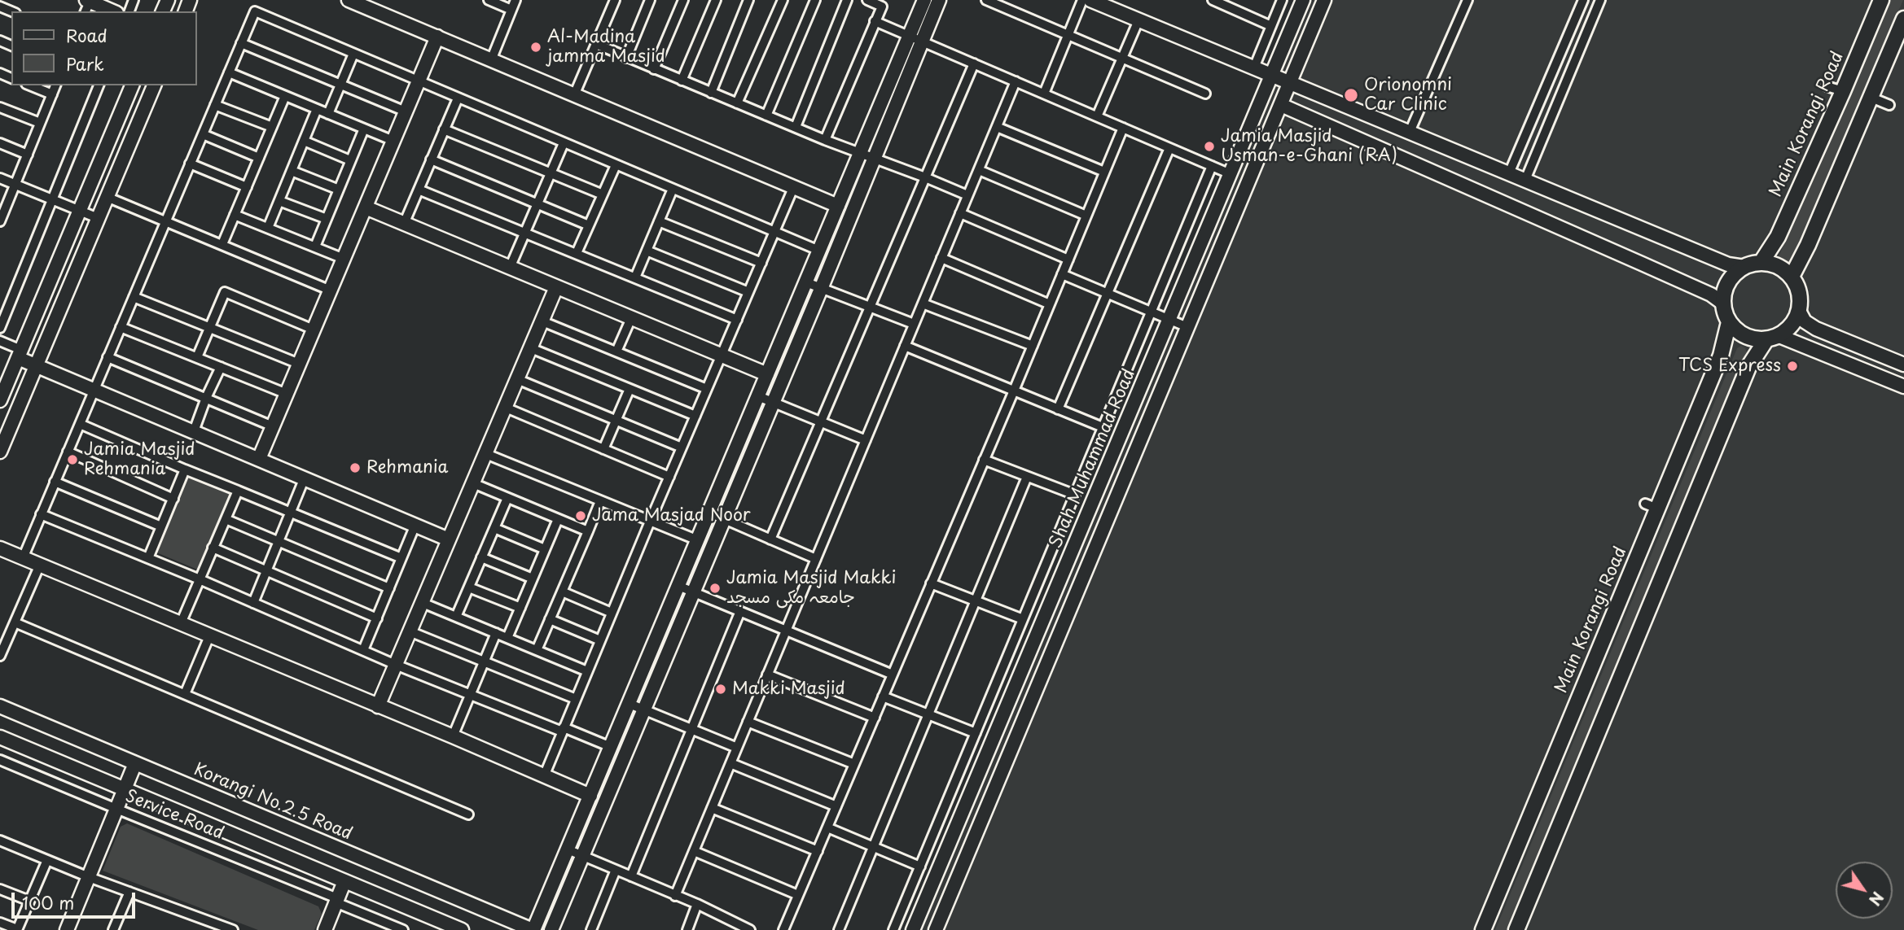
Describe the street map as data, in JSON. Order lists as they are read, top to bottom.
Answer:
{
  "streets": {
    "main road": ["Main Korangi Road"],
    "street": ["Shah Muhammad Road", "Korangi No.2.5 Road", "Service Road"]
  },
  "places": [
    "Al-Madina jamma Masjid",
    "Orionomni Car Clinic",
    "Jamia Masjid Usman-e-Ghani (RA)",
    "TCS Express",
    "Jamia Masjid Rehmania",
    "Rehmania",
    "Jama Masjad Noor",
    "Jamia Masjid Makki جامعہ مکی مسجد",
    "Makki Masjid"
  ],
  "legend": ["Road", "Park"],
  "scale_bar": "100 m",
  "north": "bottom right"
}
